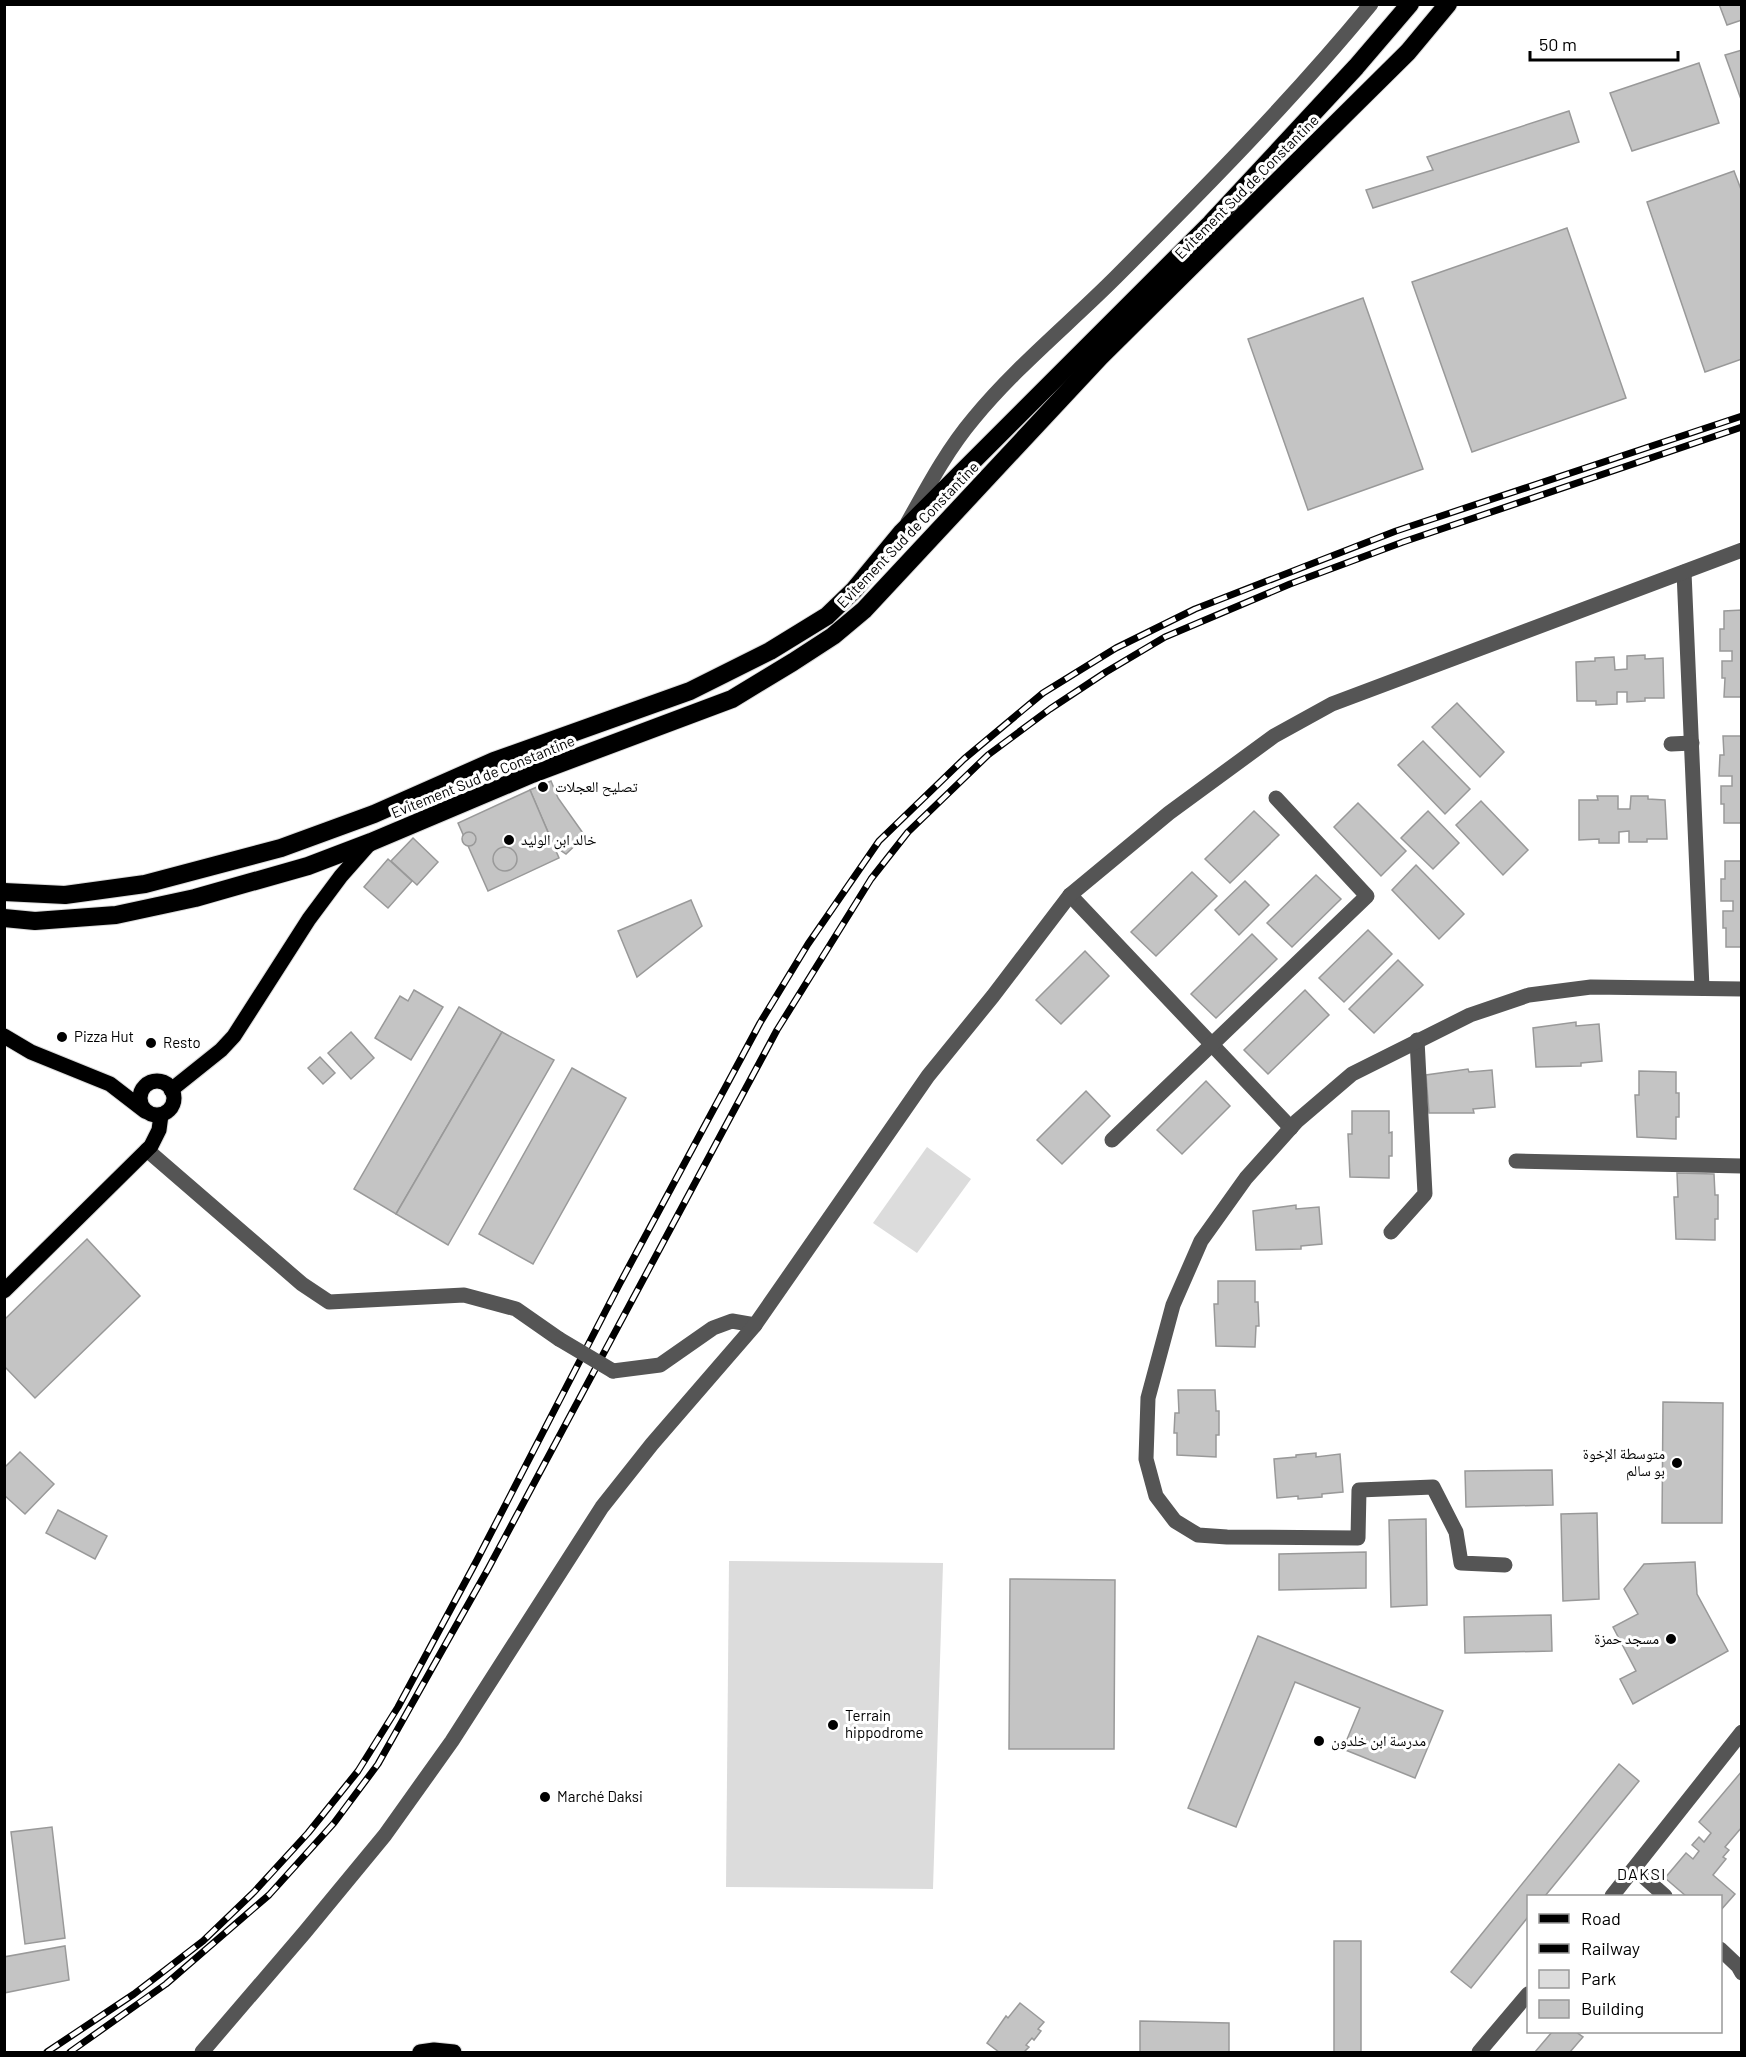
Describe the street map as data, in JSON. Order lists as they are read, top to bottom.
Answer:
{
  "streets": {
    "highway": ["Evitement Sud de Constantine"]
  },
  "districts": ["DAKSI"],
  "places": [
    "تصليح العجلات",
    "خالد ابن الوليد",
    "Pizza Hut",
    "Resto",
    "متوسطة الإخوة بو سالم",
    "مسجد حمزة",
    "Terrain hippodrome",
    "مدرسة ابن خلدون",
    "Marché Daksi"
  ],
  "legend": [
    "Road",
    "Railway",
    "Park",
    "Building"
  ],
  "scale_bar": "50 m"
}
